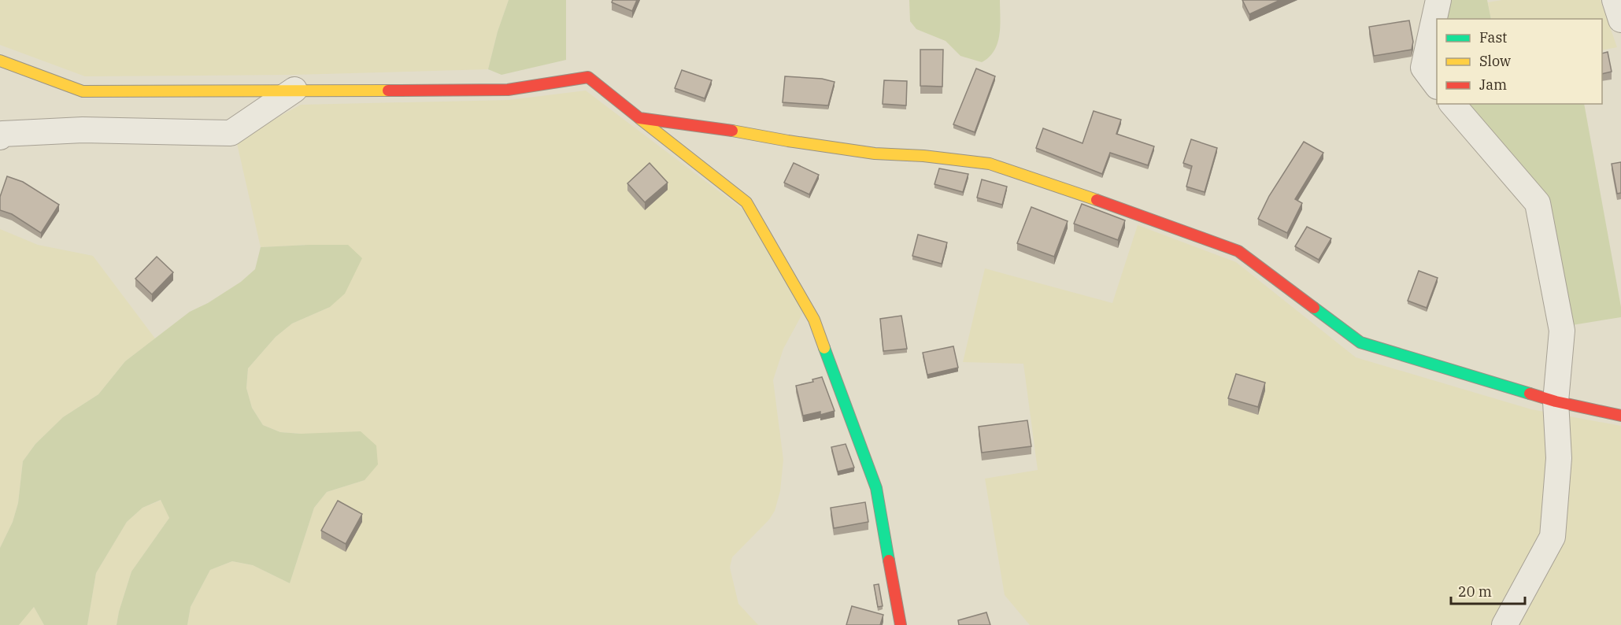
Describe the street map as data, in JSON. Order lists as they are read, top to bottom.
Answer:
{
  "legend": ["Fast", "Slow", "Jam"],
  "scale_bar": "20 m"
}
